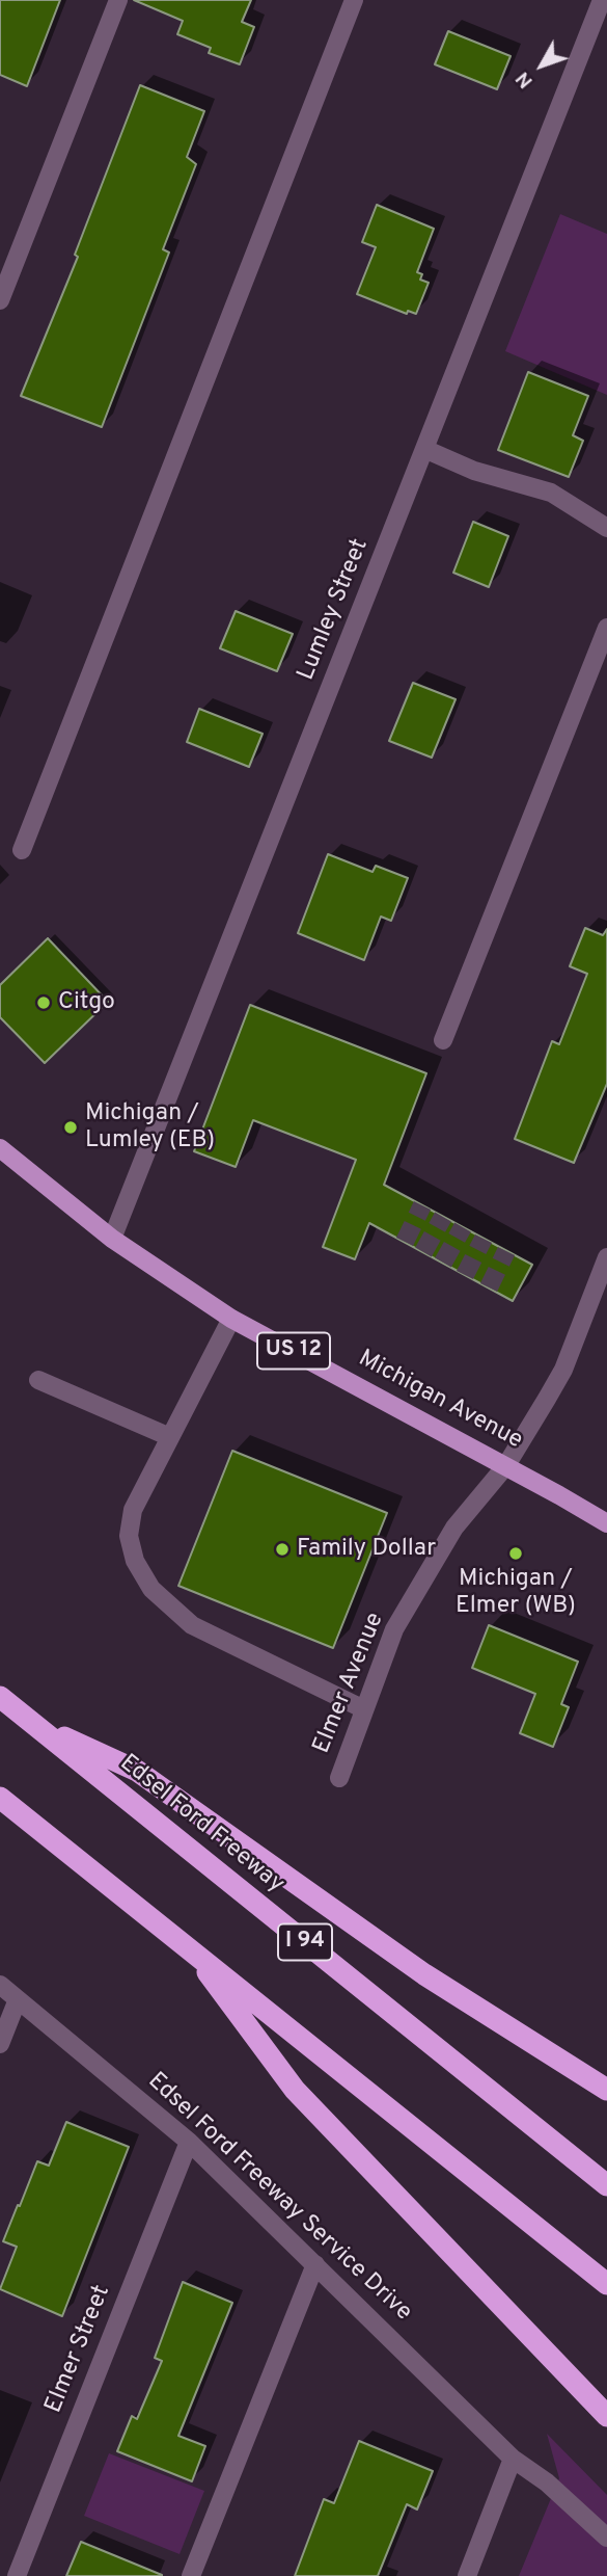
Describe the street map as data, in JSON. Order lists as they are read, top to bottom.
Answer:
{
  "streets": {
    "highway": ["Edsel Ford Freeway", "I 94"],
    "main road": ["US 12", "Michigan Avenue"],
    "street": [
      "Lumley Street",
      "Elmer Avenue",
      "Edsel Ford Freeway Service Drive",
      "Elmer Street"
    ]
  },
  "crossings": [
    ["Lumley Street", "Michigan Avenue"],
    ["Michigan Avenue", "Elmer Avenue"],
    ["Edsel Ford Freeway Service Drive", "Elmer Street"]
  ],
  "places": [
    "Citgo",
    "Michigan / Lumley (EB)",
    "Family Dollar",
    "Michigan / Elmer (WB)"
  ],
  "north": "bottom left"
}
